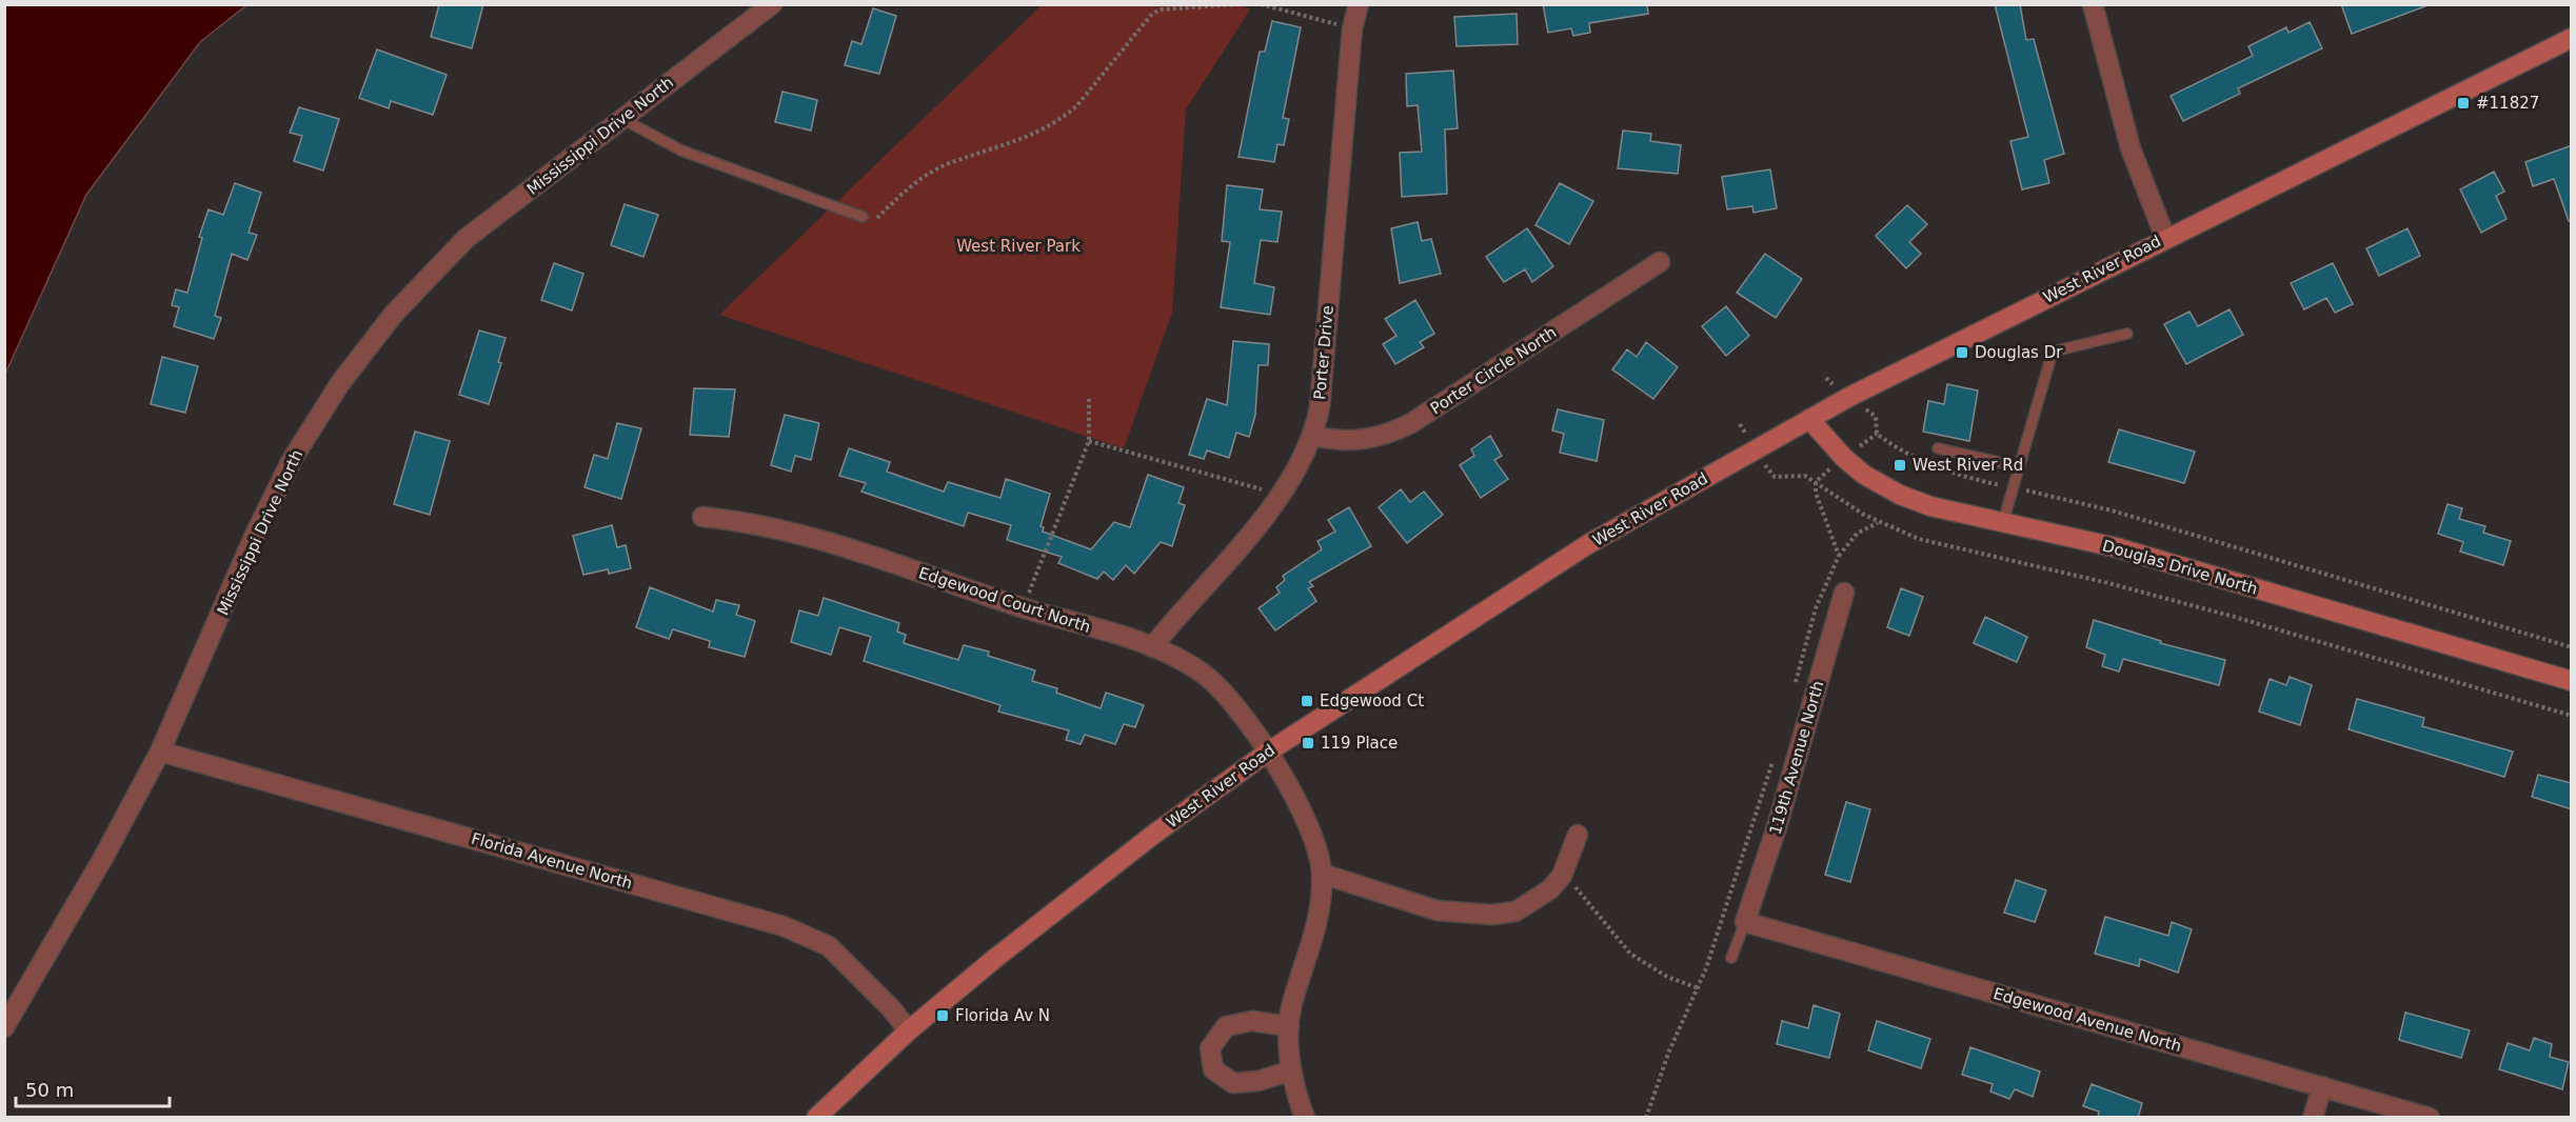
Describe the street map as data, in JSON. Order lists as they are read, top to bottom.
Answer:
{
  "streets": {
    "main road": ["West River Road", "Douglas Drive North"],
    "street": [
      "Mississippi Drive North",
      "Porter Drive",
      "Porter Circle North",
      "Edgewood Court North",
      "119th Avenue North",
      "Florida Avenue North",
      "Edgewood Avenue North"
    ]
  },
  "crossings": [
    ["Mississippi Drive North", "Florida Avenue North"],
    ["West River Road", "Douglas Drive North"],
    ["West River Road", "Edgewood Court North"],
    ["West River Road", "Florida Avenue North"],
    ["Porter Drive", "Porter Circle North"],
    ["Porter Drive", "Edgewood Court North"],
    ["119th Avenue North", "Edgewood Avenue North"]
  ],
  "parks": ["West River Park"],
  "places": {
    "transit": [
      "#11827",
      "Douglas Dr",
      "West River Rd",
      "Edgewood Ct",
      "119 Place",
      "Florida Av N"
    ]
  },
  "scale_bar": "50 m"
}
